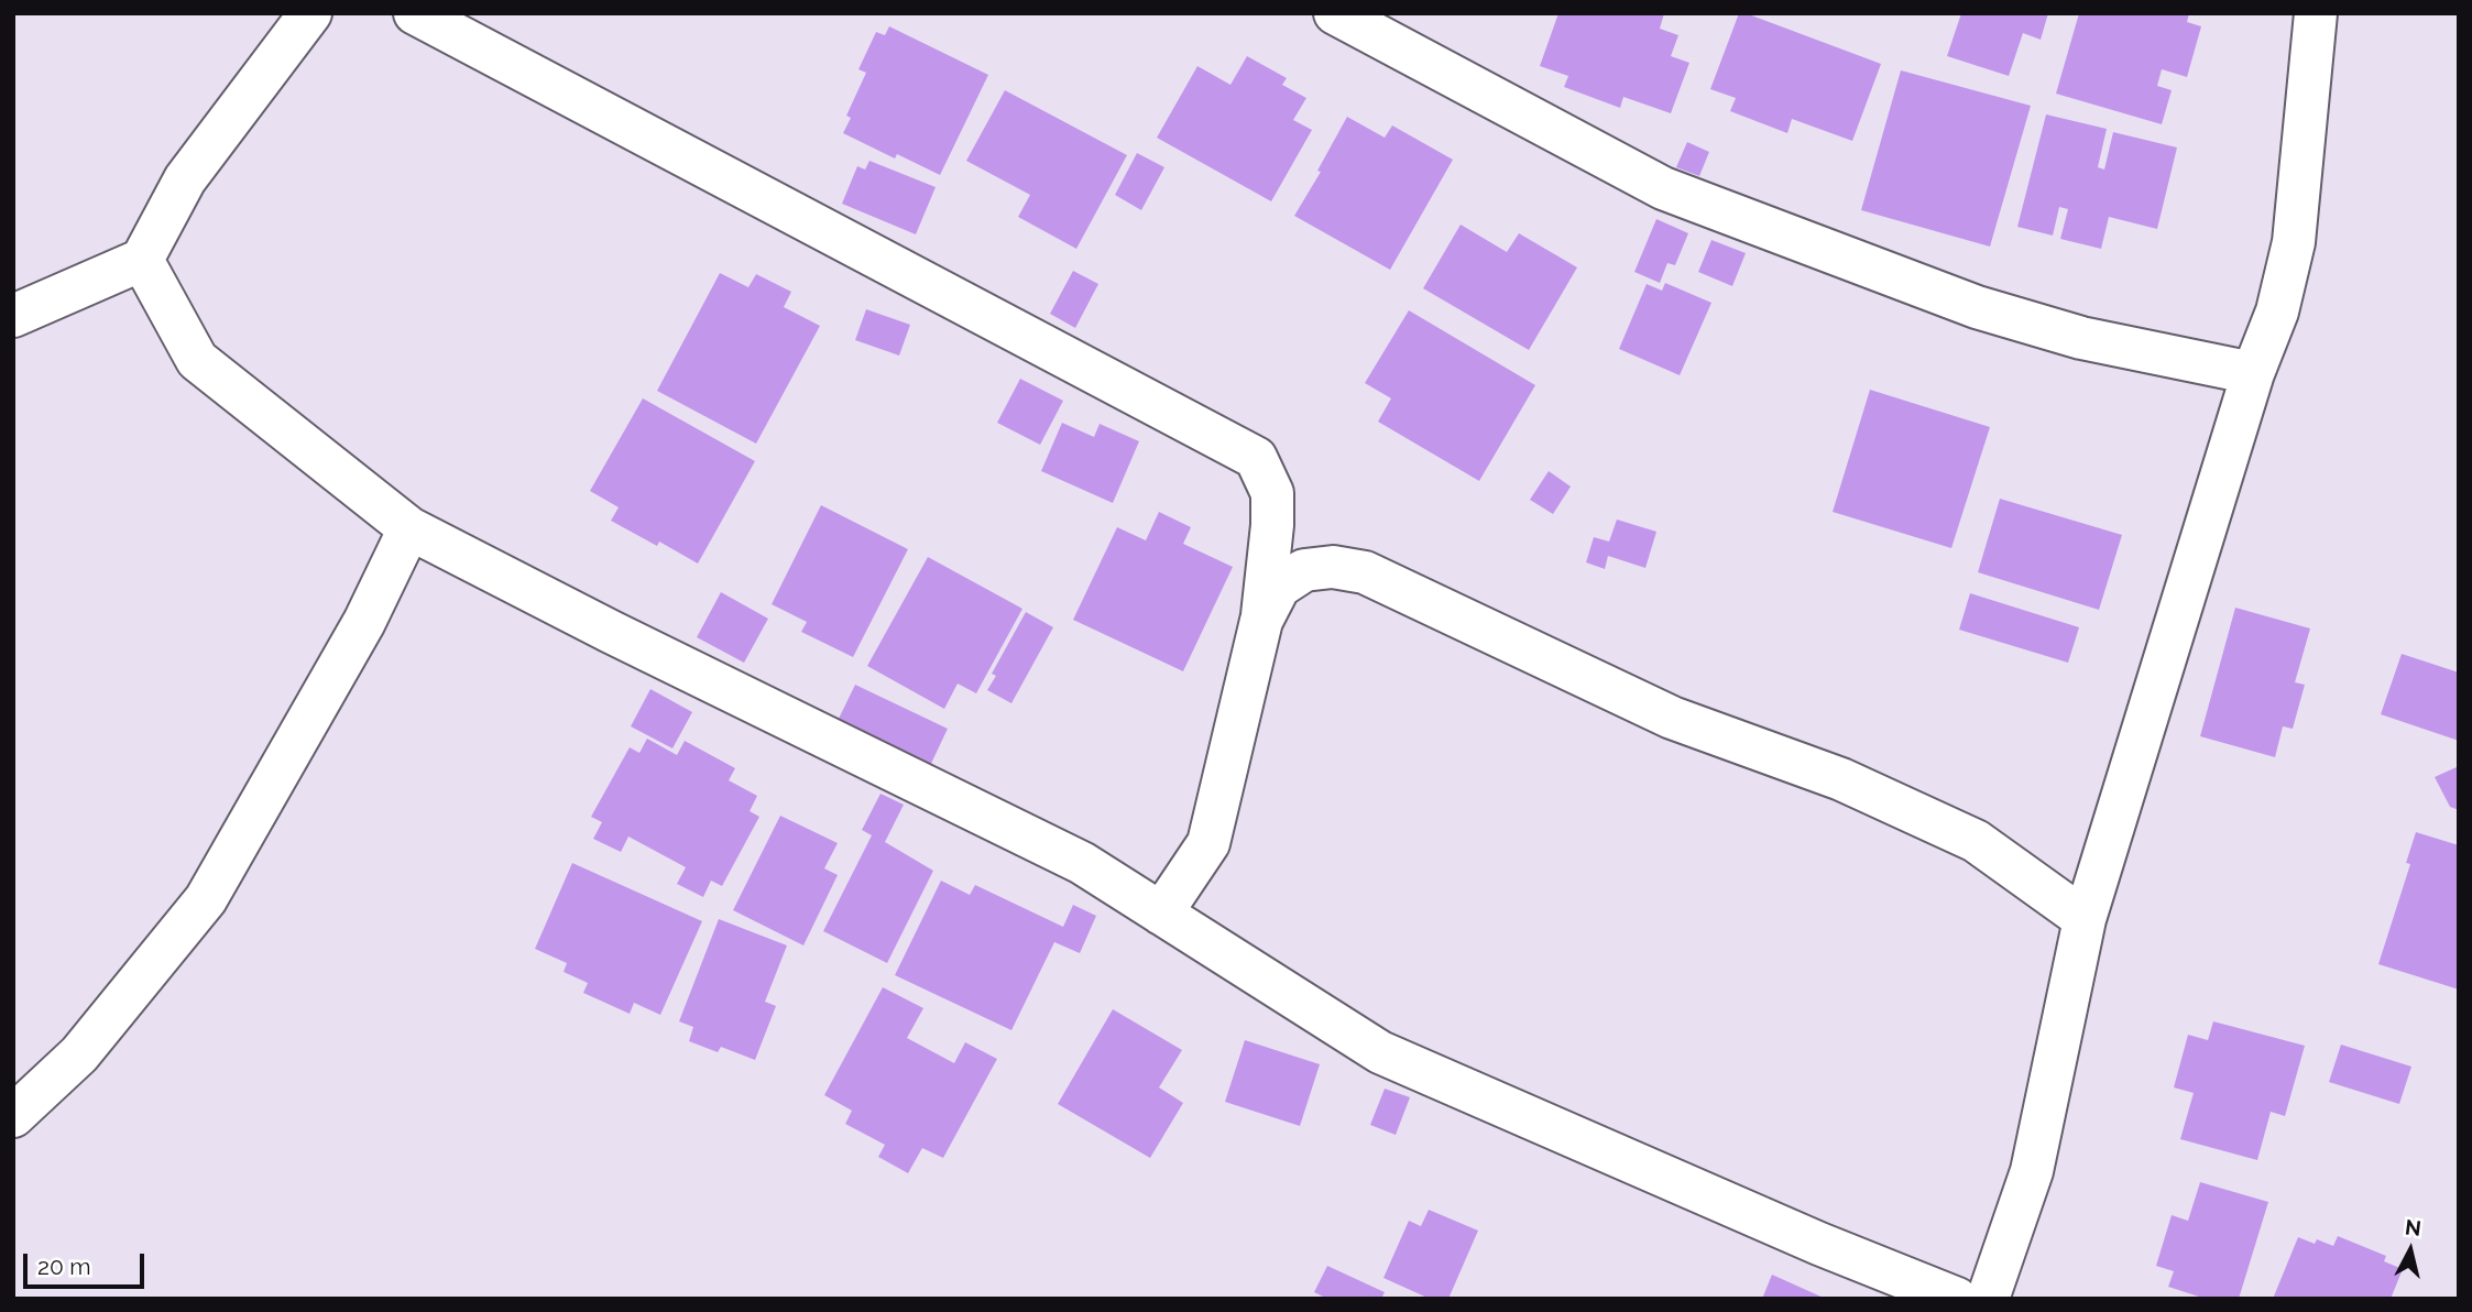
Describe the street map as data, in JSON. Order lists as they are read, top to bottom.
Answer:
{
  "scale_bar": "20 m",
  "north": "top"
}
